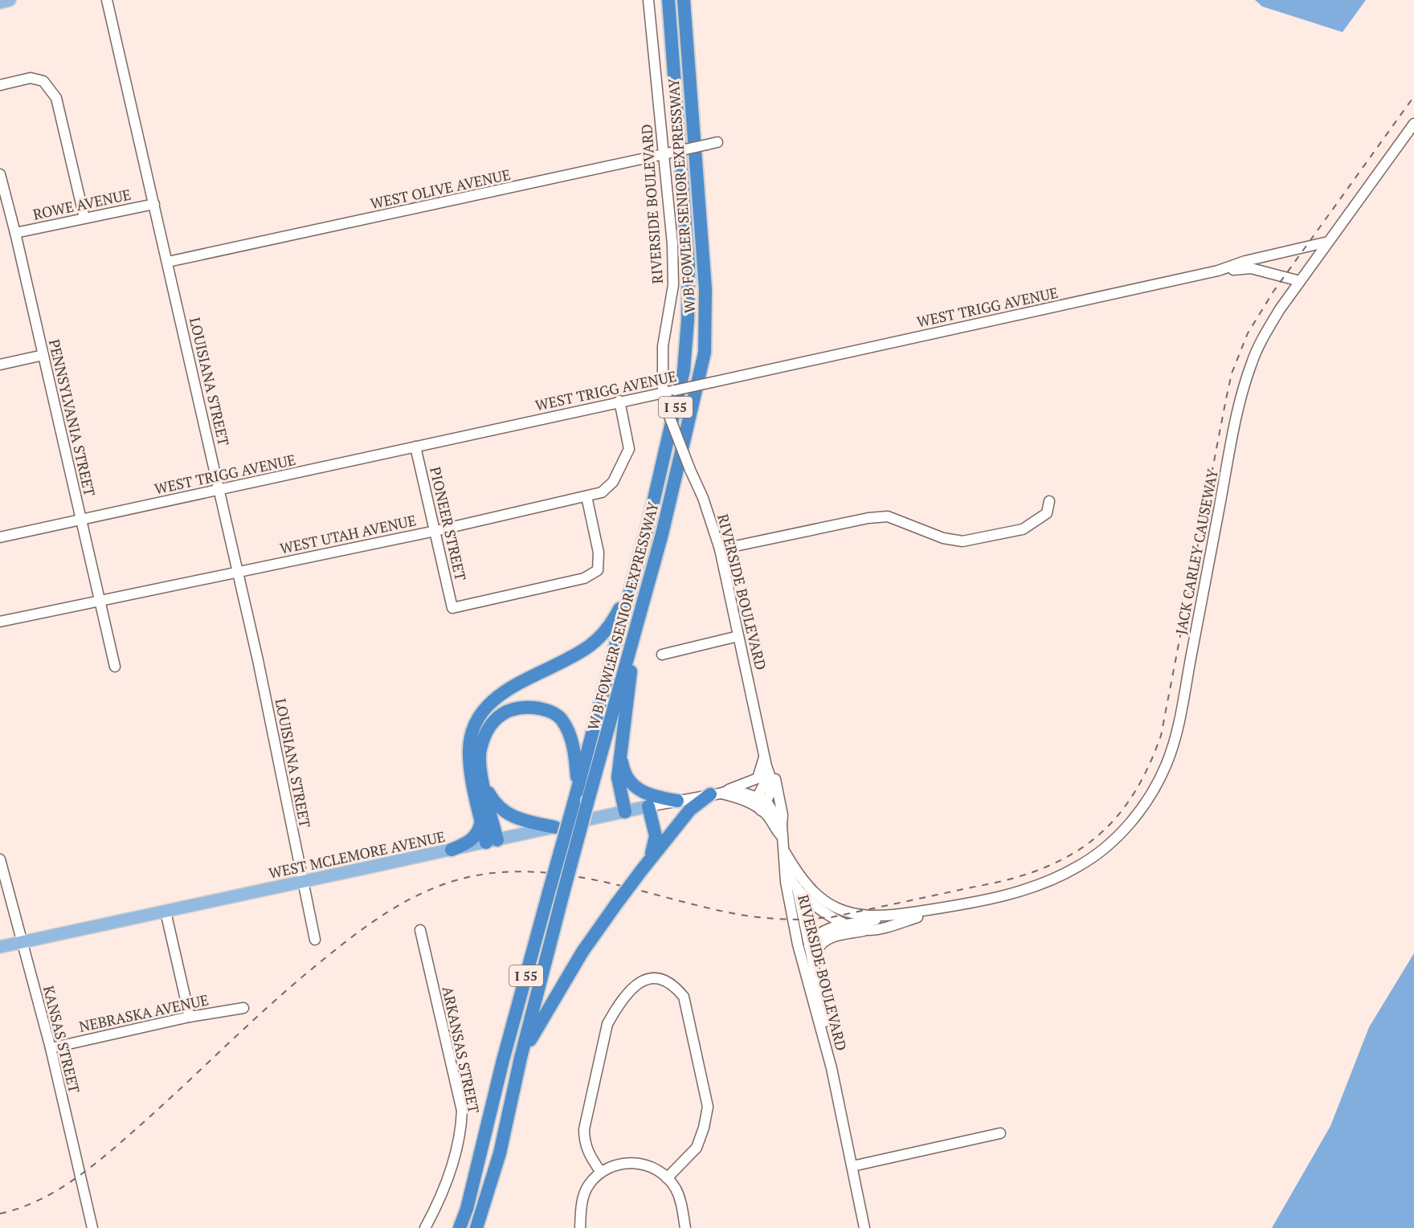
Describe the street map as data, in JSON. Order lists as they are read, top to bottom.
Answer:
{
  "streets": {
    "highway": ["W B FOWLER SENIOR EXPRESSWAY", "I 55"],
    "main road": ["WEST MCLEMORE AVENUE"],
    "street": [
      "WEST OLIVE AVENUE",
      "ROWE AVENUE",
      "RIVERSIDE BOULEVARD",
      "WEST TRIGG AVENUE",
      "LOUISIANA STREET",
      "PENNSYLVANIA STREET",
      "PIONEER STREET",
      "WEST UTAH AVENUE",
      "JACK CARLEY CAUSEWAY",
      "NEBRASKA AVENUE",
      "KANSAS STREET",
      "ARKANSAS STREET"
    ]
  },
  "crossings": [
    ["WEST OLIVE AVENUE", "RIVERSIDE BOULEVARD"],
    ["WEST OLIVE AVENUE", "LOUISIANA STREET"],
    ["ROWE AVENUE", "LOUISIANA STREET"],
    ["ROWE AVENUE", "PENNSYLVANIA STREET"],
    ["RIVERSIDE BOULEVARD", "WEST TRIGG AVENUE"],
    ["RIVERSIDE BOULEVARD", "JACK CARLEY CAUSEWAY"],
    ["RIVERSIDE BOULEVARD", "WEST MCLEMORE AVENUE"],
    ["WEST TRIGG AVENUE", "LOUISIANA STREET"],
    ["WEST TRIGG AVENUE", "PENNSYLVANIA STREET"],
    ["WEST TRIGG AVENUE", "PIONEER STREET"],
    ["WEST TRIGG AVENUE", "WEST UTAH AVENUE"],
    ["LOUISIANA STREET", "WEST UTAH AVENUE"],
    ["LOUISIANA STREET", "WEST MCLEMORE AVENUE"],
    ["PENNSYLVANIA STREET", "WEST UTAH AVENUE"],
    ["PIONEER STREET", "WEST UTAH AVENUE"],
    ["WEST MCLEMORE AVENUE", "KANSAS STREET"],
    ["NEBRASKA AVENUE", "KANSAS STREET"]
  ]
}
